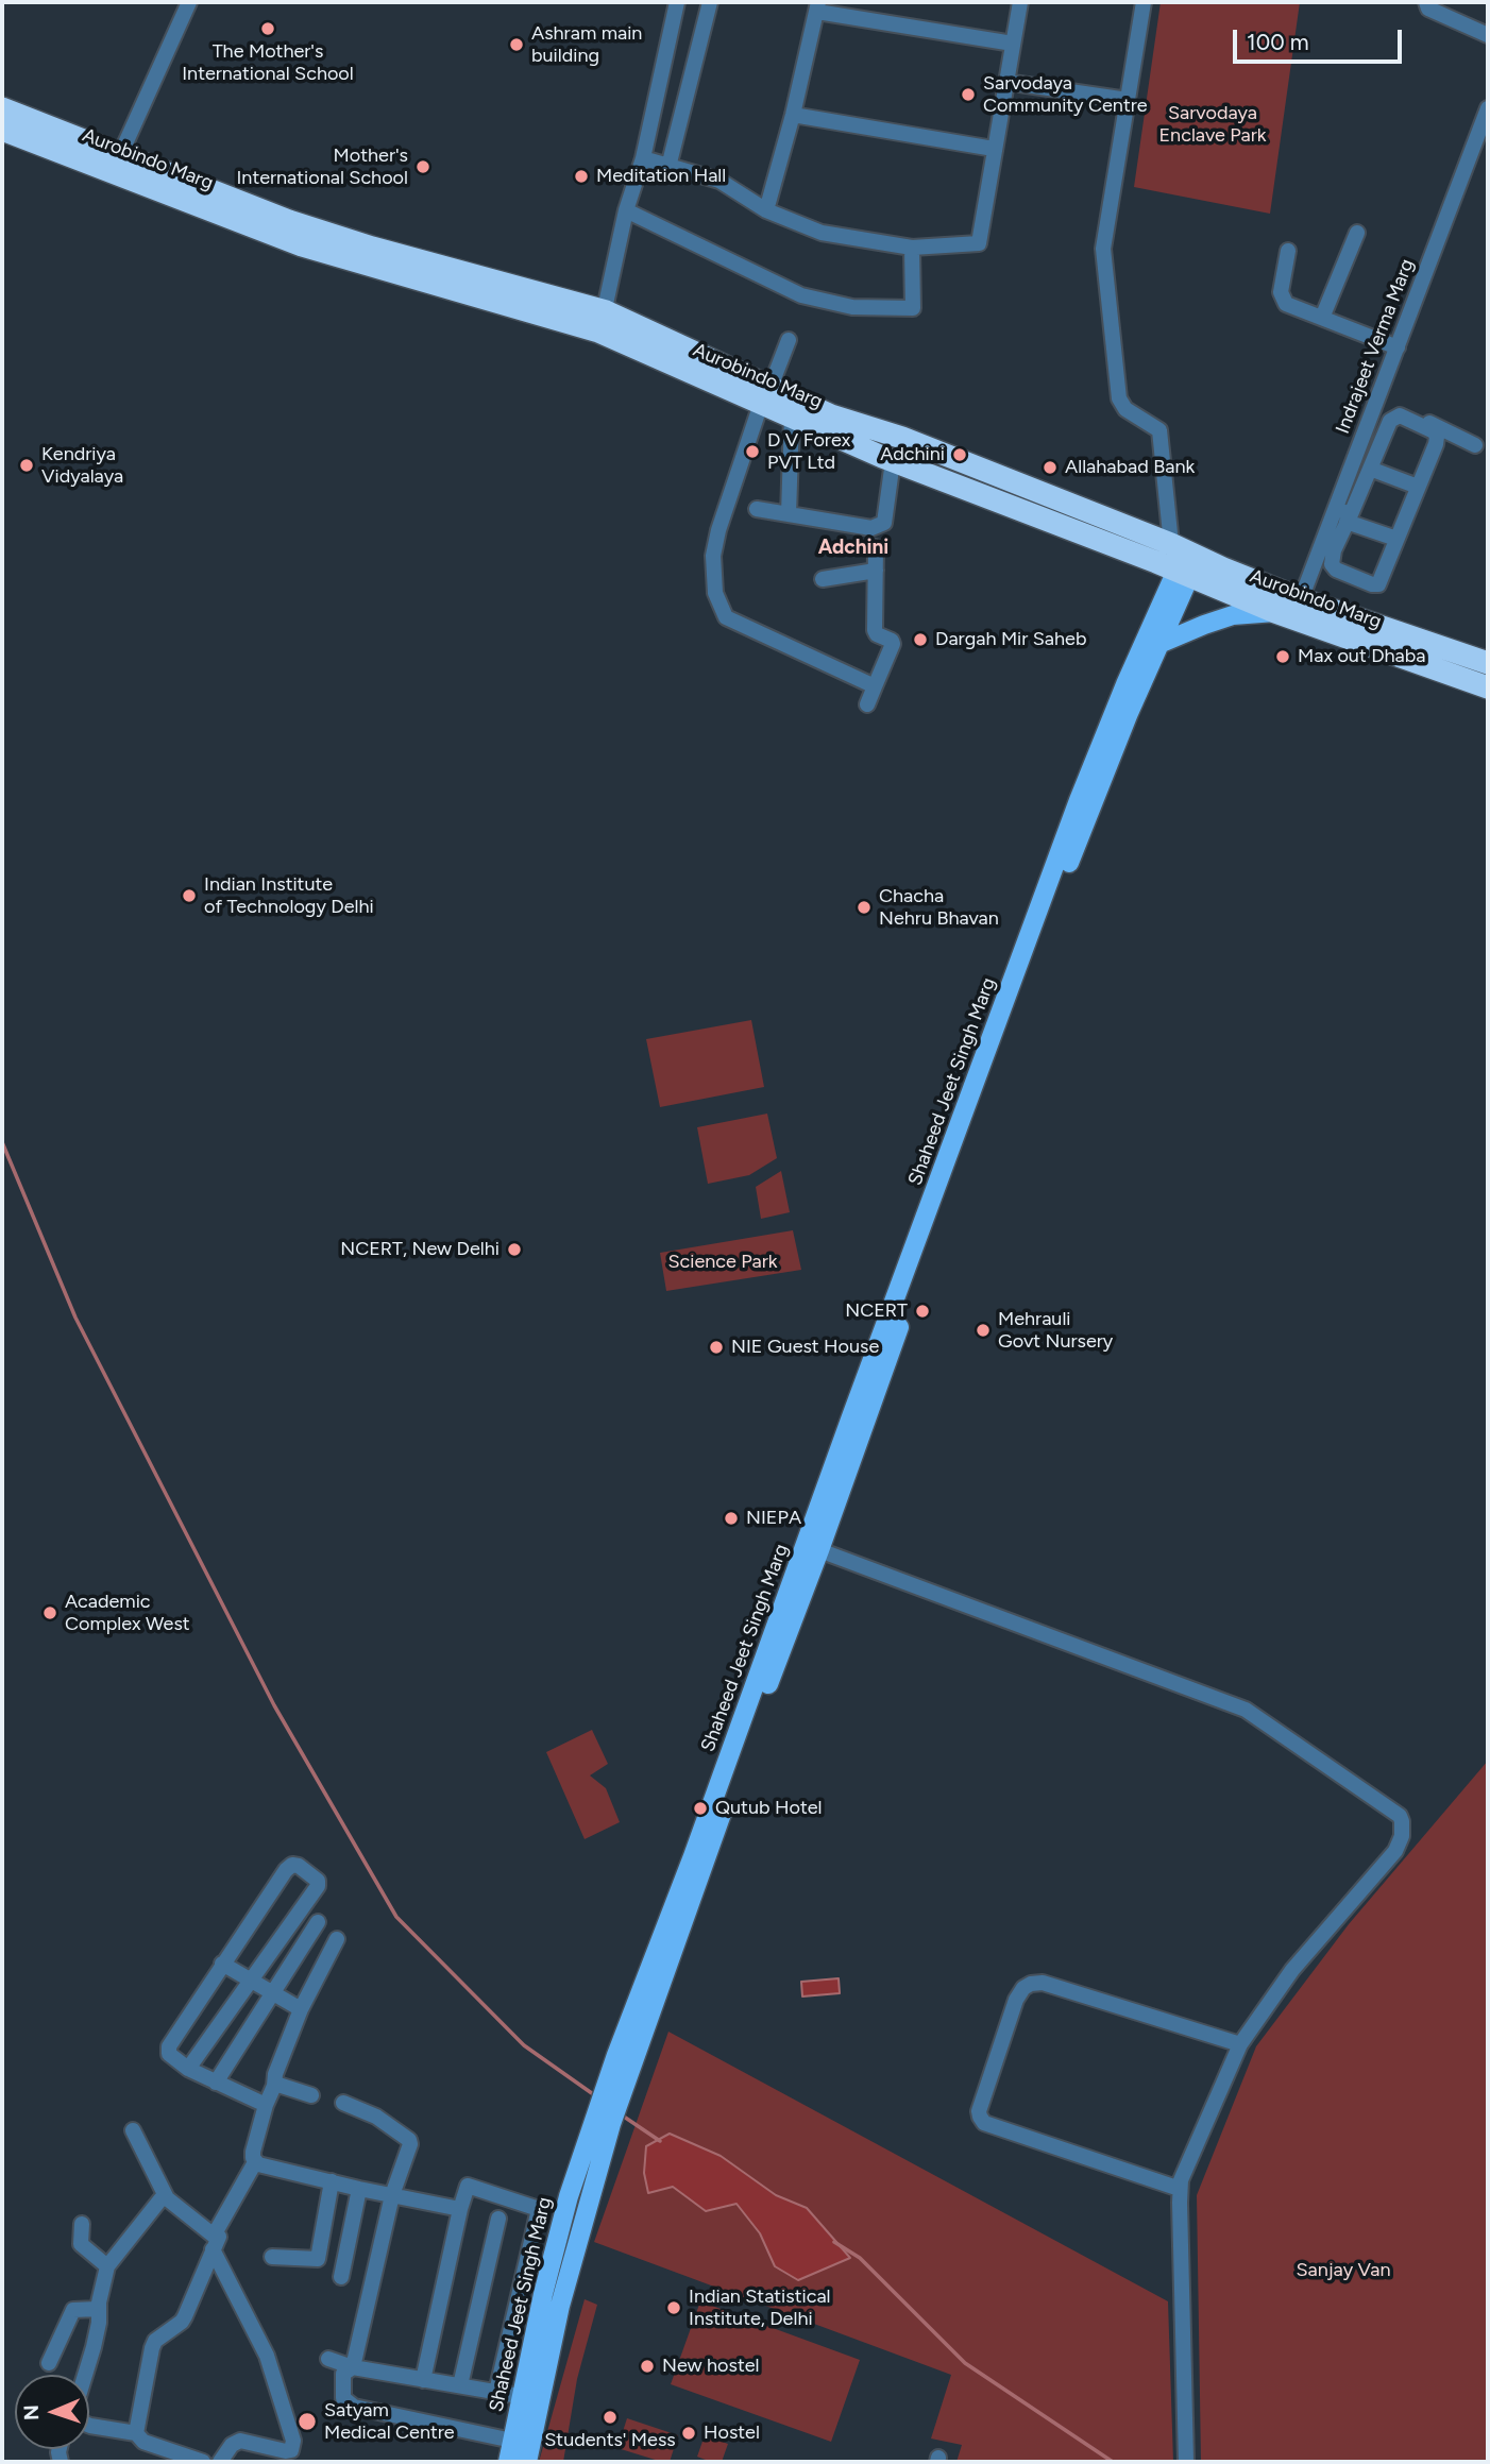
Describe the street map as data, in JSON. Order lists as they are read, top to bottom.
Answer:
{
  "streets": {
    "highway": ["Aurobindo Marg"],
    "main road": ["Shaheed Jeet Singh Marg"],
    "street": ["Indrajeet Verma Marg"]
  },
  "crossings": [
    ["Aurobindo Marg", "Indrajeet Verma Marg"],
    ["Aurobindo Marg", "Shaheed Jeet Singh Marg"]
  ],
  "districts": ["Adchini"],
  "parks": ["Sarvodaya Enclave Park", "Science Park", "Sanjay Van"],
  "places": [
    "The Mother's International School",
    "Ashram main building",
    "Sarvodaya Community Centre",
    "Mother's International School",
    "Meditation Hall",
    "D V Forex PVT Ltd",
    "Adchini",
    "Kendriya Vidyalaya",
    "Allahabad Bank",
    "Dargah Mir Saheb",
    "Max out Dhaba",
    "Indian Institute of Technology Delhi",
    "Chacha Nehru Bhavan",
    "NCERT, New Delhi",
    "NCERT",
    "Mehrauli Govt Nursery",
    "NIE Guest House",
    "NIEPA",
    "Academic Complex West",
    "Qutub Hotel",
    "Indian Statistical Institute, Delhi",
    "New hostel",
    "Students' Mess",
    "Satyam Medical Centre",
    "Hostel"
  ],
  "scale_bar": "100 m",
  "north": "left"
}
